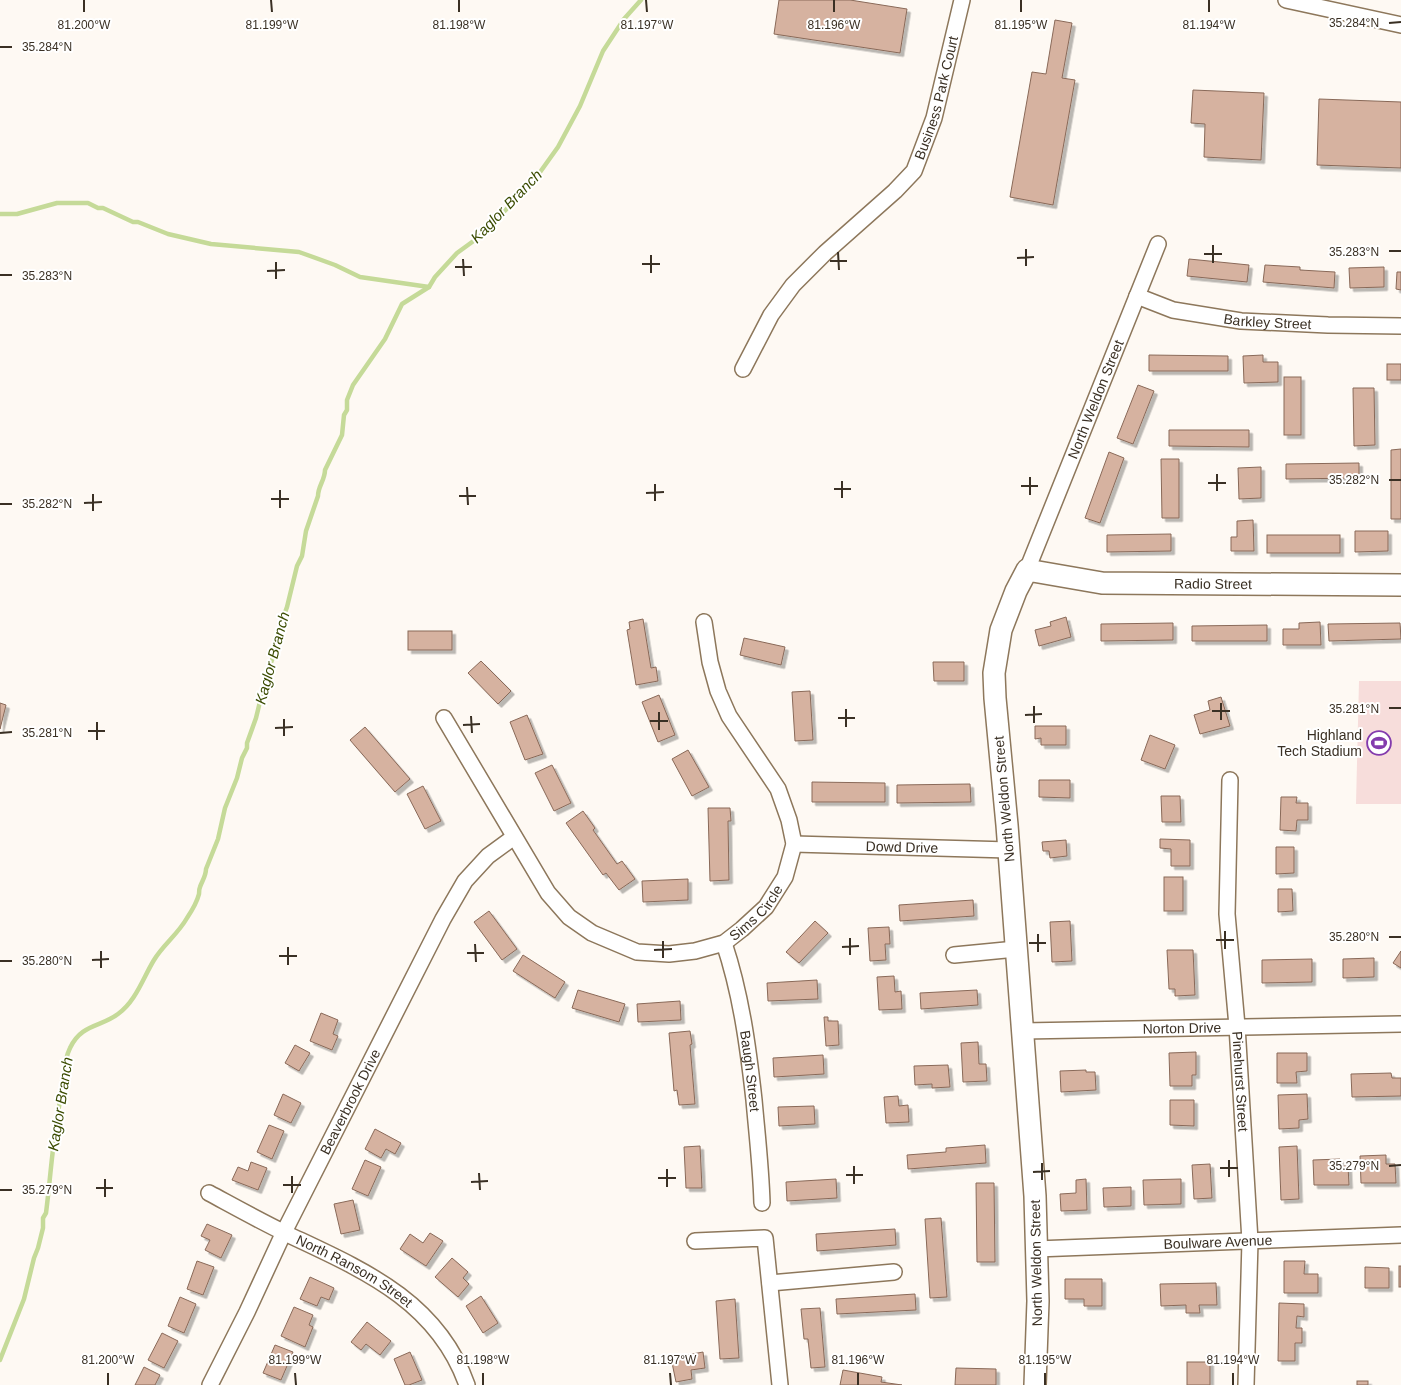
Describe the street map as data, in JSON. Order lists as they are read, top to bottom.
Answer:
{
  "streets": {
    "street": [
      "Business Park Court",
      "Barkley Street",
      "North Weldon Street",
      "Radio Street",
      "Dowd Drive",
      "Sims Circle",
      "Norton Drive",
      "Baugh Street",
      "Pinehurst Street",
      "Beaverbrook Drive",
      "Boulware Avenue",
      "North Ransom Street"
    ]
  },
  "crossings": [
    ["Barkley Street", "North Weldon Street"],
    ["North Weldon Street", "Radio Street"],
    ["North Weldon Street", "Dowd Drive"],
    ["North Weldon Street", "Norton Drive"],
    ["North Weldon Street", "Boulware Avenue"],
    ["Dowd Drive", "Sims Circle"],
    ["Sims Circle", "Baugh Street"],
    ["Sims Circle", "Beaverbrook Drive"],
    ["Norton Drive", "Pinehurst Street"],
    ["Pinehurst Street", "Boulware Avenue"],
    ["Beaverbrook Drive", "North Ransom Street"]
  ],
  "water": ["Kaglor Branch"],
  "places": {
    "sports": ["Highland Tech Stadium"]
  },
  "coordinates": [
    "35.284°N",
    "81.200°W",
    "81.199°W",
    "81.198°W",
    "81.197°W",
    "81.196°W",
    "81.195°W",
    "81.194°W",
    "35.283°N",
    "35.282°N",
    "35.281°N",
    "35.280°N",
    "35.279°N"
  ]
}
